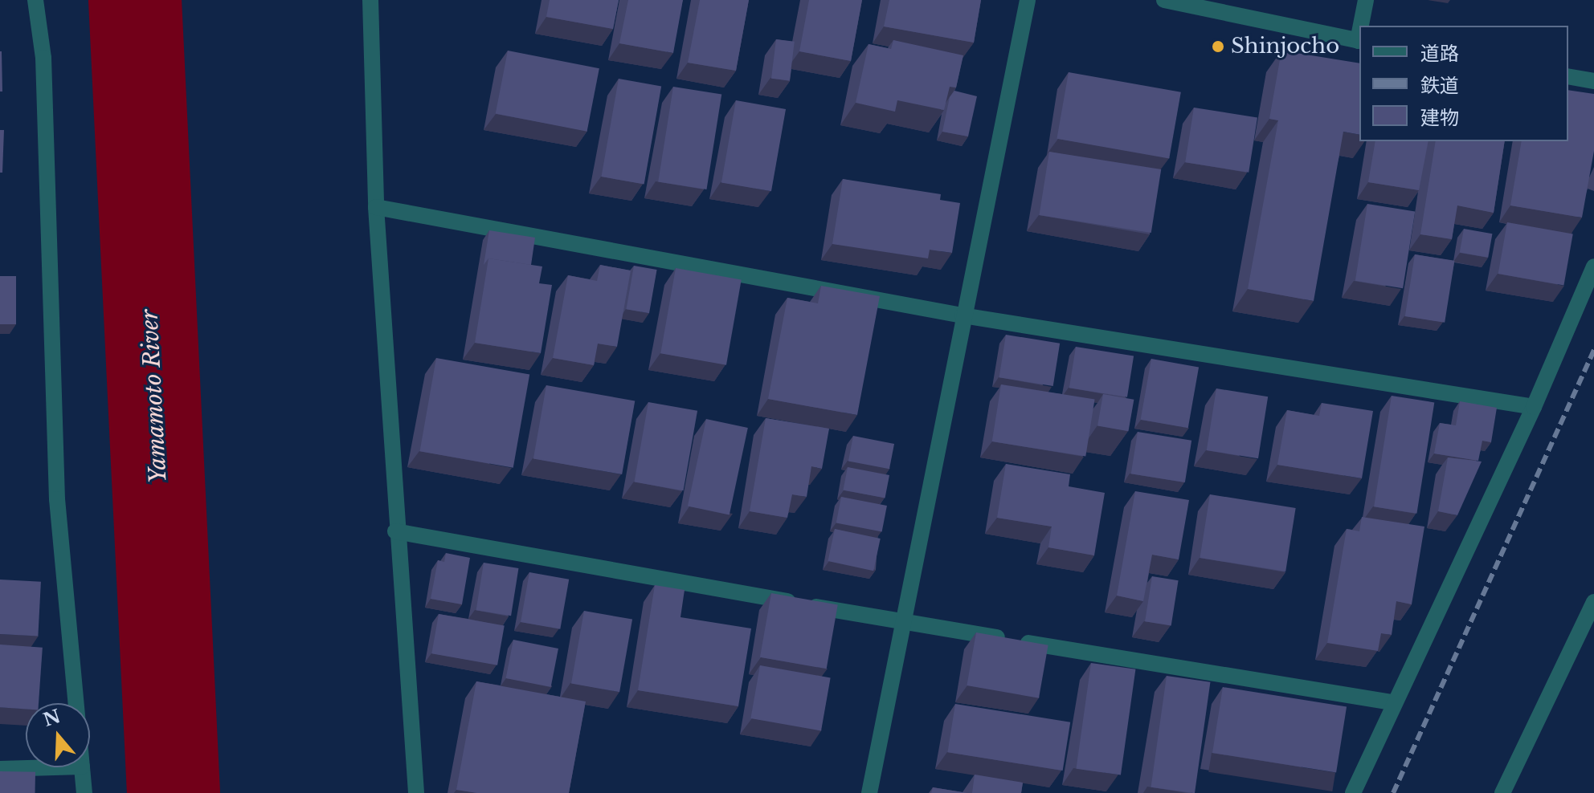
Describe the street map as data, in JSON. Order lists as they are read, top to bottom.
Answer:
{
  "water": ["Yamamoto River"],
  "places": ["Shinjocho"],
  "legend": ["道路", "鉄道", "建物"],
  "north": "top"
}
